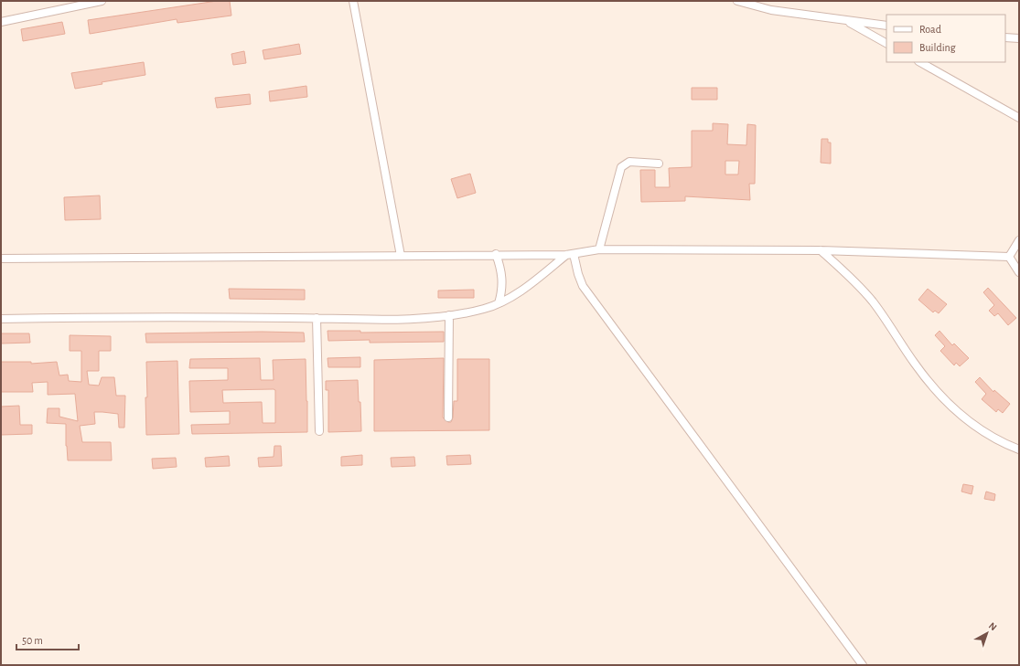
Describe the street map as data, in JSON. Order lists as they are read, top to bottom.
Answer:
{
  "legend": ["Road", "Building"],
  "scale_bar": "50 m",
  "north": "top right"
}
